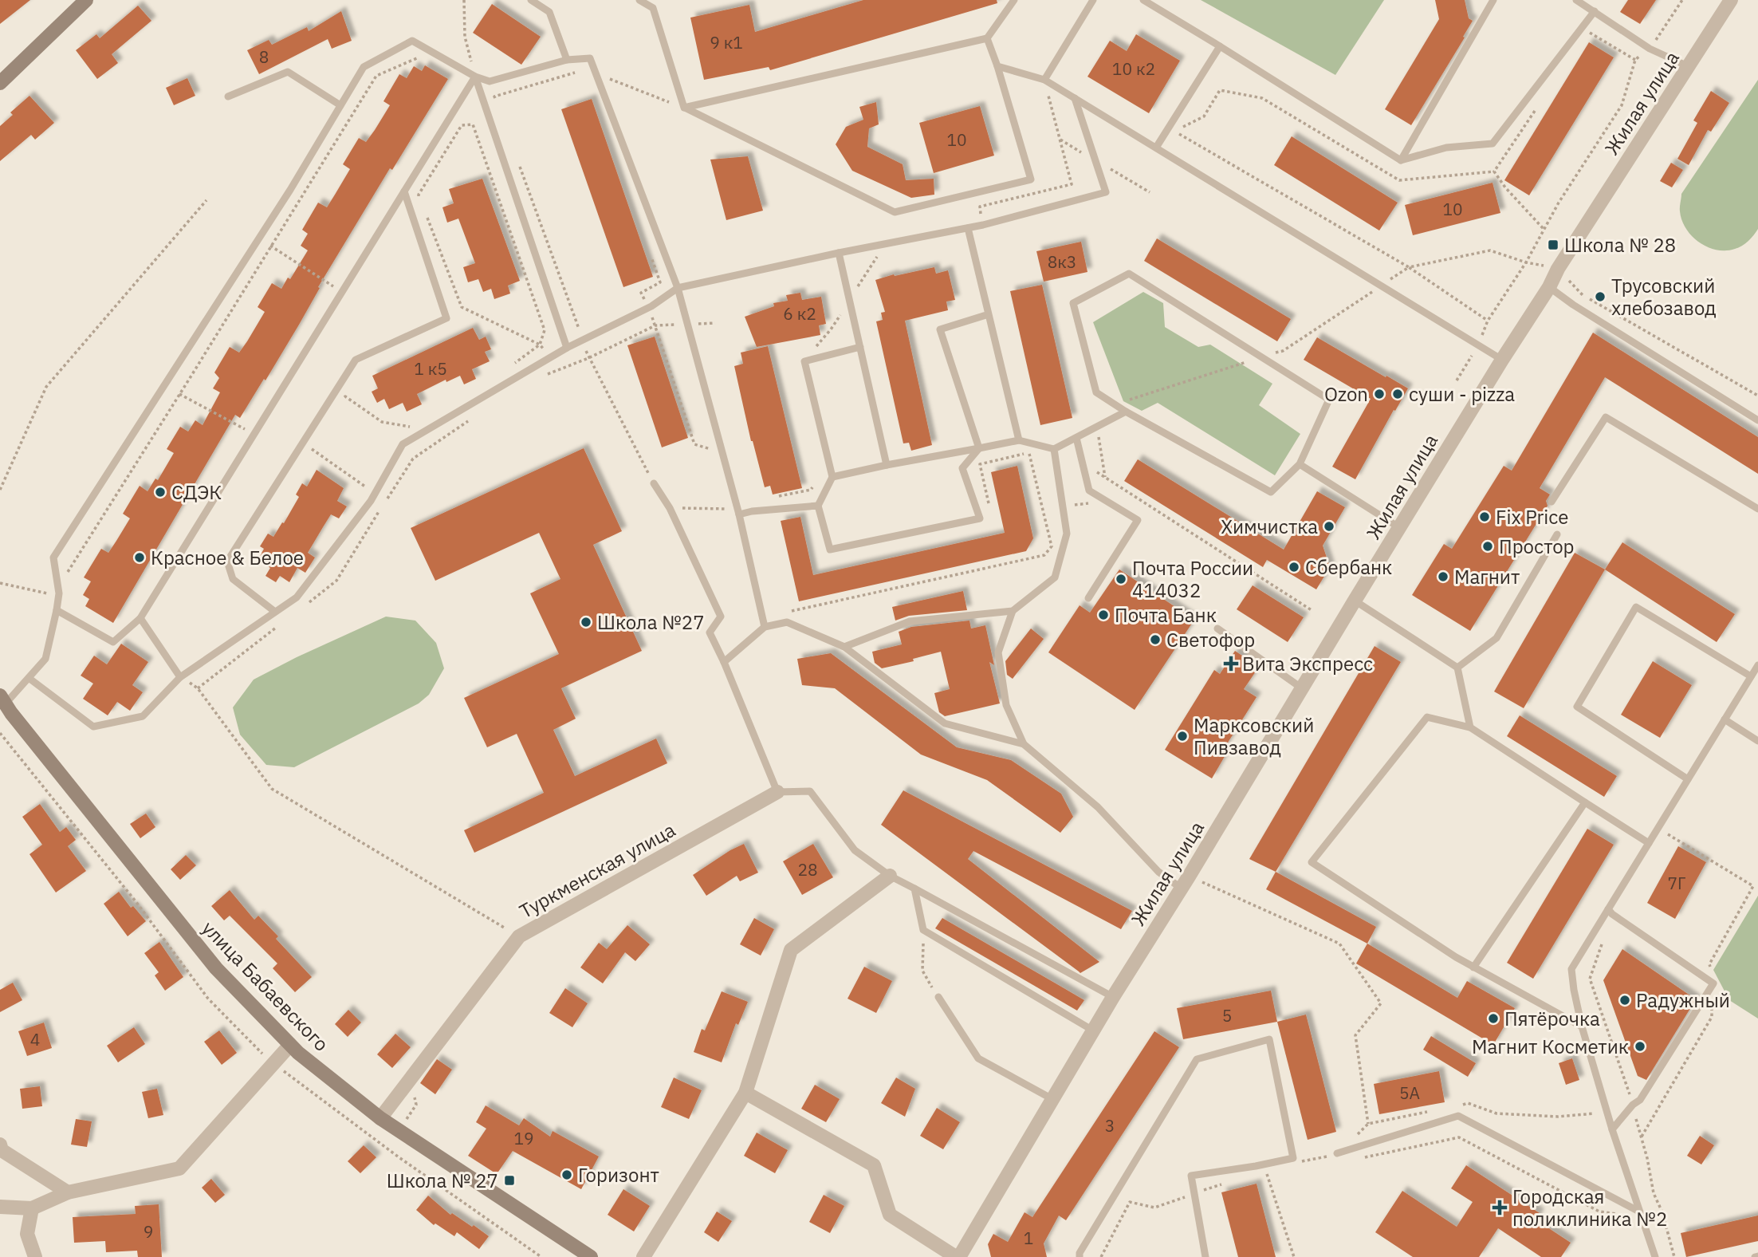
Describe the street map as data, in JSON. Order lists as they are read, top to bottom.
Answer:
{
  "streets": {
    "main road": ["улица Бабаевского"],
    "street": ["Жилая улица", "Туркменская улица"]
  },
  "crossings": [
    ["Туркменская улица", "улица Бабаевского"]
  ],
  "places": {
    "transit": ["Школа № 28", "Школа № 27"],
    "other": [
      "Трусовский хлебозавод",
      "Ozon",
      "суши - pizza",
      "СДЭК",
      "Fix Price",
      "Химчистка",
      "Простор",
      "Красное & Белое",
      "Сбербанк",
      "Магнит",
      "Почта России 414032",
      "Почта Банк",
      "Школа №27",
      "Светофор",
      "Марксовский Пивзавод",
      "Радужный",
      "Пятёрочка",
      "Магнит Косметик",
      "Горизонт"
    ],
    "health": ["Вита Экспресс", "Городская поликлиника №2"]
  },
  "house_numbers": [
    "9 к1",
    "8",
    "10 к2",
    "10",
    "10",
    "8к3",
    "6 к2",
    "1 к5",
    "28",
    "7Г",
    "5",
    "4",
    "5А",
    "3",
    "19",
    "9",
    "1"
  ]
}
